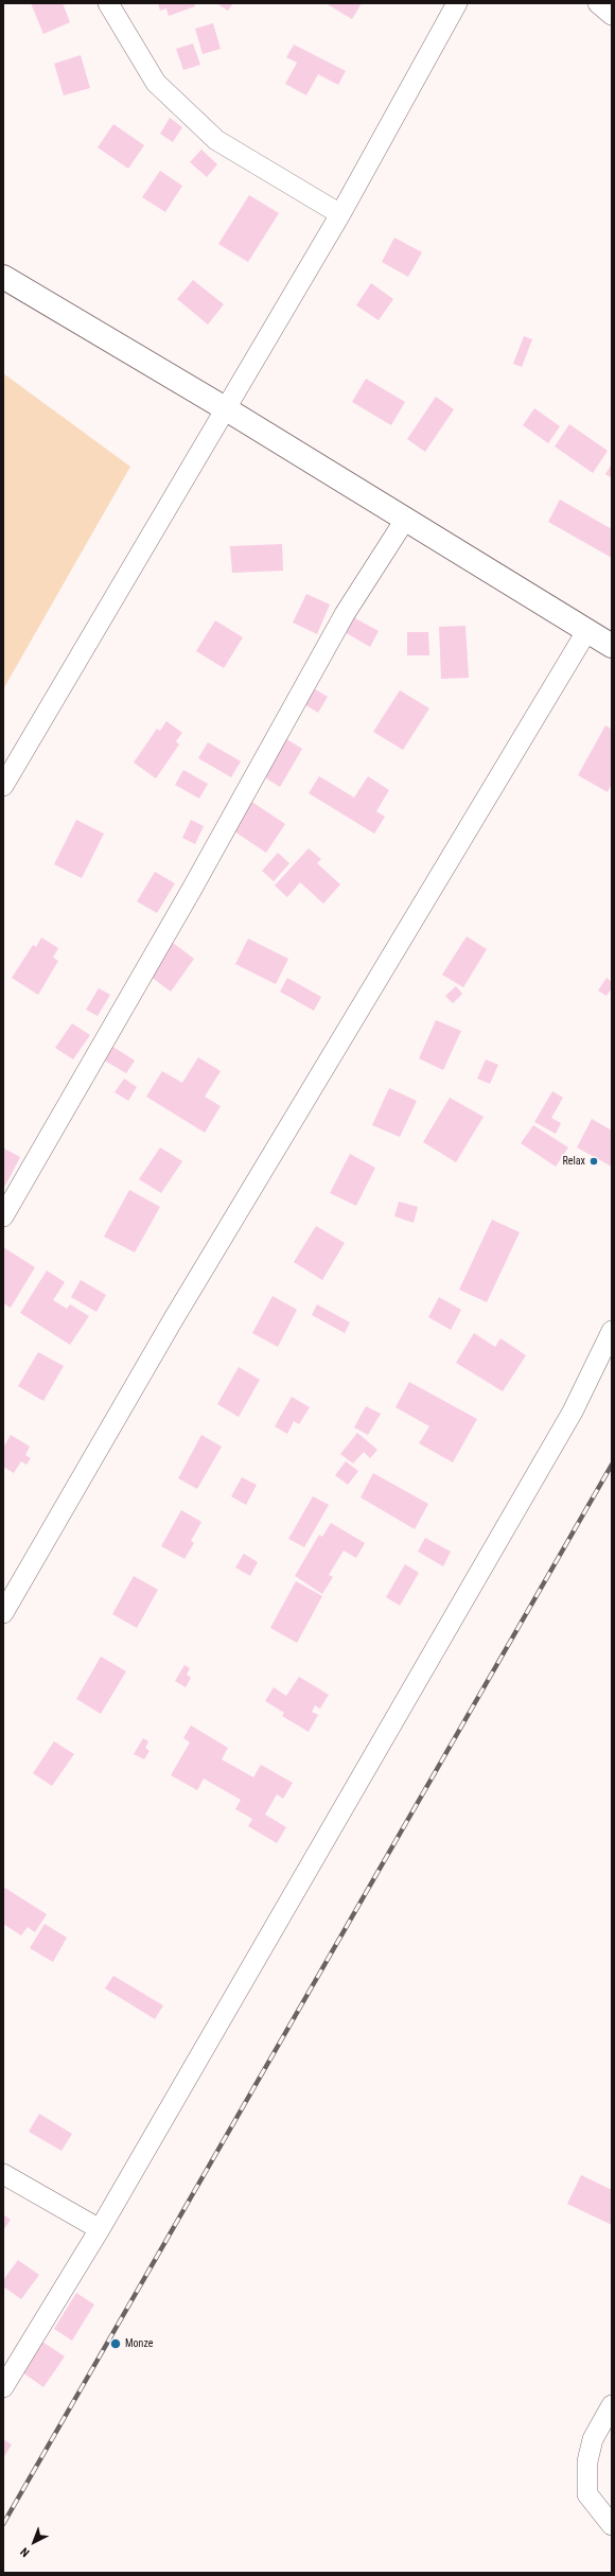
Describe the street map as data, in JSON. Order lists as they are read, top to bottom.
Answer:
{
  "places": ["Relax", "Monze"],
  "north": "bottom left"
}
